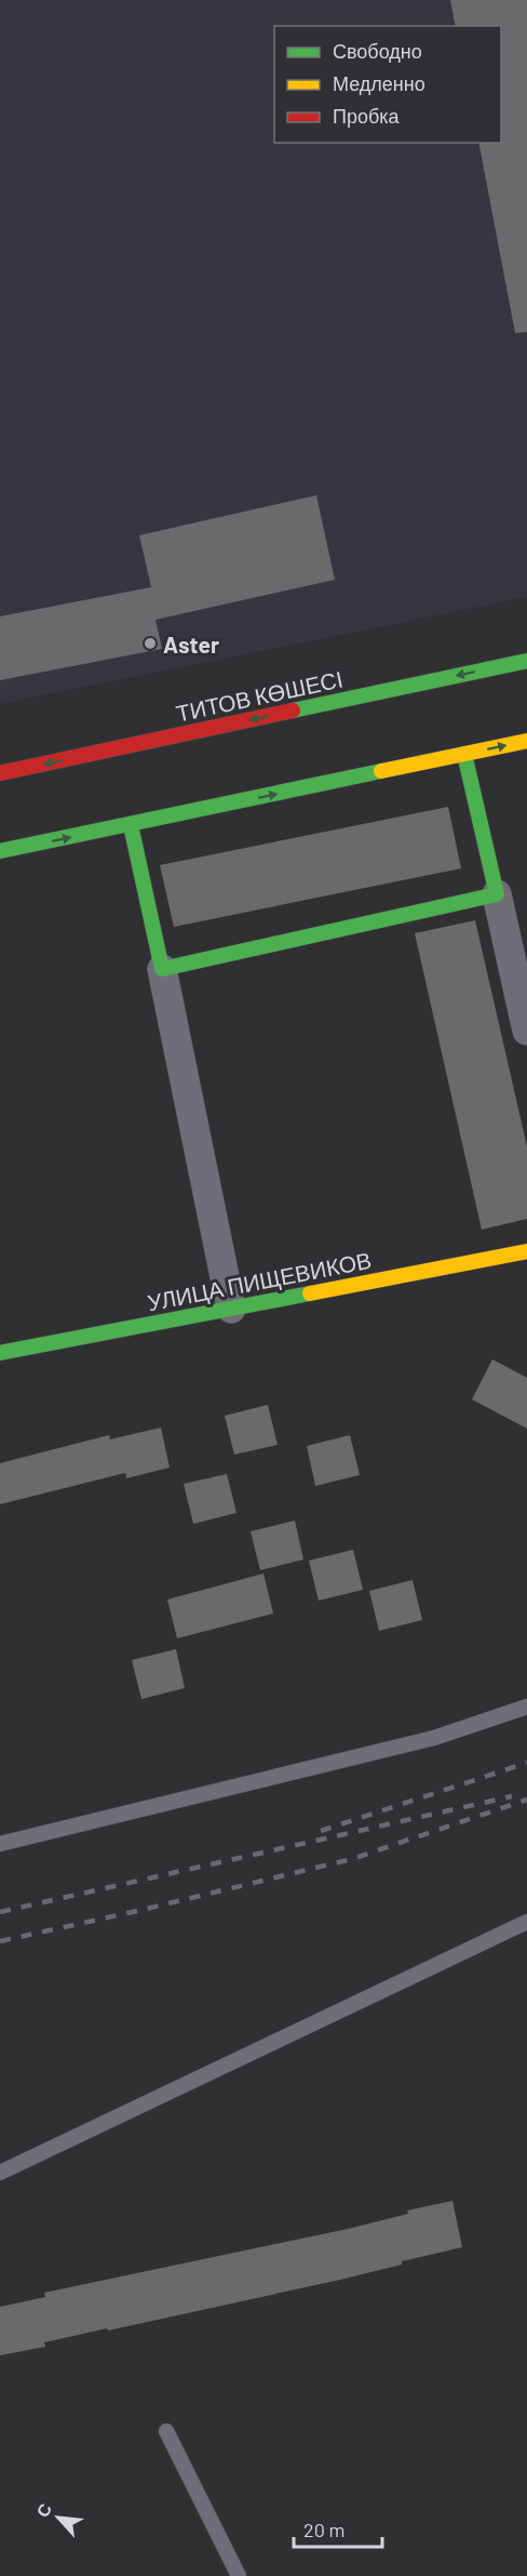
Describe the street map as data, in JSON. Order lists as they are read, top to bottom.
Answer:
{
  "streets": {
    "main road": ["ТИТОВ КӨШЕСІ", "УЛИЦА ПИЩЕВИКОВ"]
  },
  "places": ["Aster"],
  "legend": ["Свободно", "Медленно", "Пробка"],
  "scale_bar": "20 m",
  "north": "top left"
}
